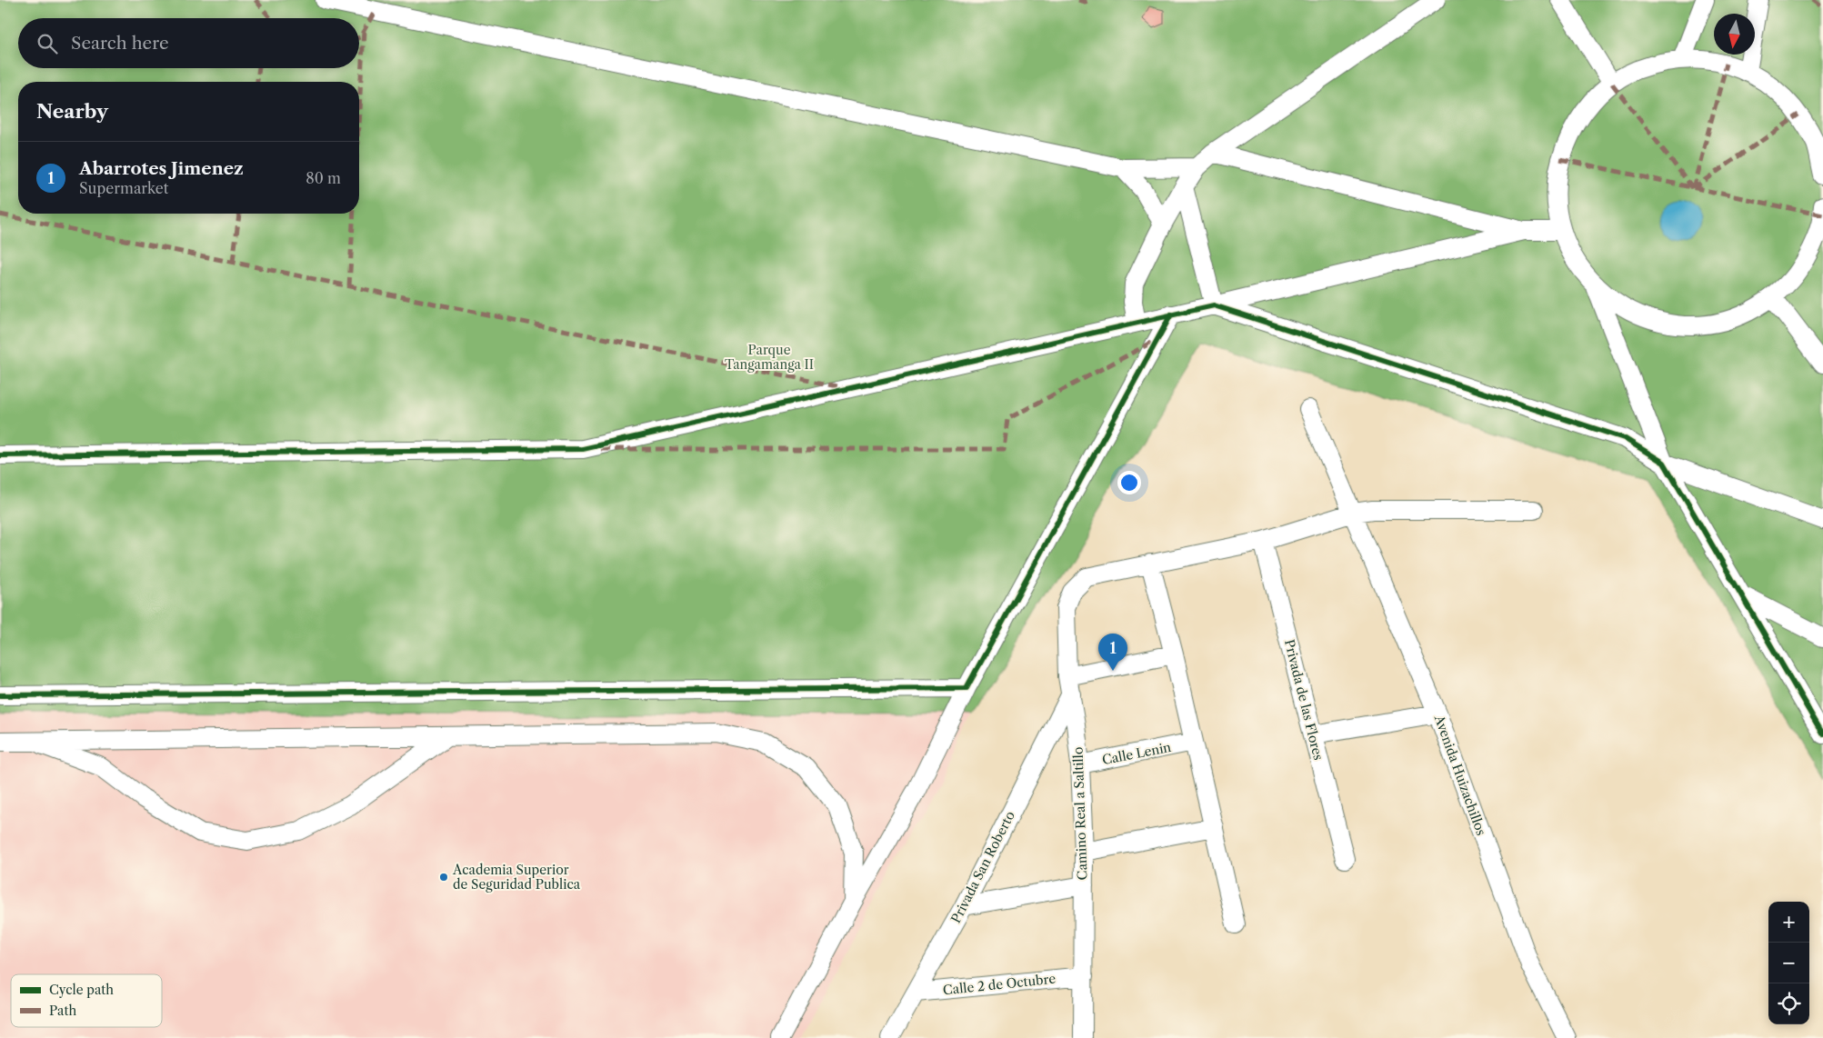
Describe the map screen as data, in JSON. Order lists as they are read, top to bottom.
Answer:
{
  "streets": {
    "street": [
      "Privada de las Flores",
      "Calle Lenin",
      "Avenida Huizachillos",
      "Camino Real a Saltillo",
      "Privada San Roberto",
      "Calle 2 de Octubre"
    ]
  },
  "crossings": [
    ["Calle Lenin", "Camino Real a Saltillo"],
    ["Camino Real a Saltillo", "Privada San Roberto"],
    ["Camino Real a Saltillo", "Calle 2 de Octubre"],
    ["Privada San Roberto", "Calle 2 de Octubre"]
  ],
  "parks": ["Parque Tangamanga II"],
  "places": ["Academia Superior de Seguridad Publica"],
  "legend": ["Cycle path", "Path"],
  "north": "bottom",
  "page": {
    "search": "Search here",
    "heading": "Nearby",
    "list": [
      {
        "mark": "1",
        "name": "Abarrotes Jimenez",
        "note": "Supermarket",
        "value": "80 m"
      }
    ],
    "pins": "1",
    "map_buttons": ["+", "−"]
  }
}
